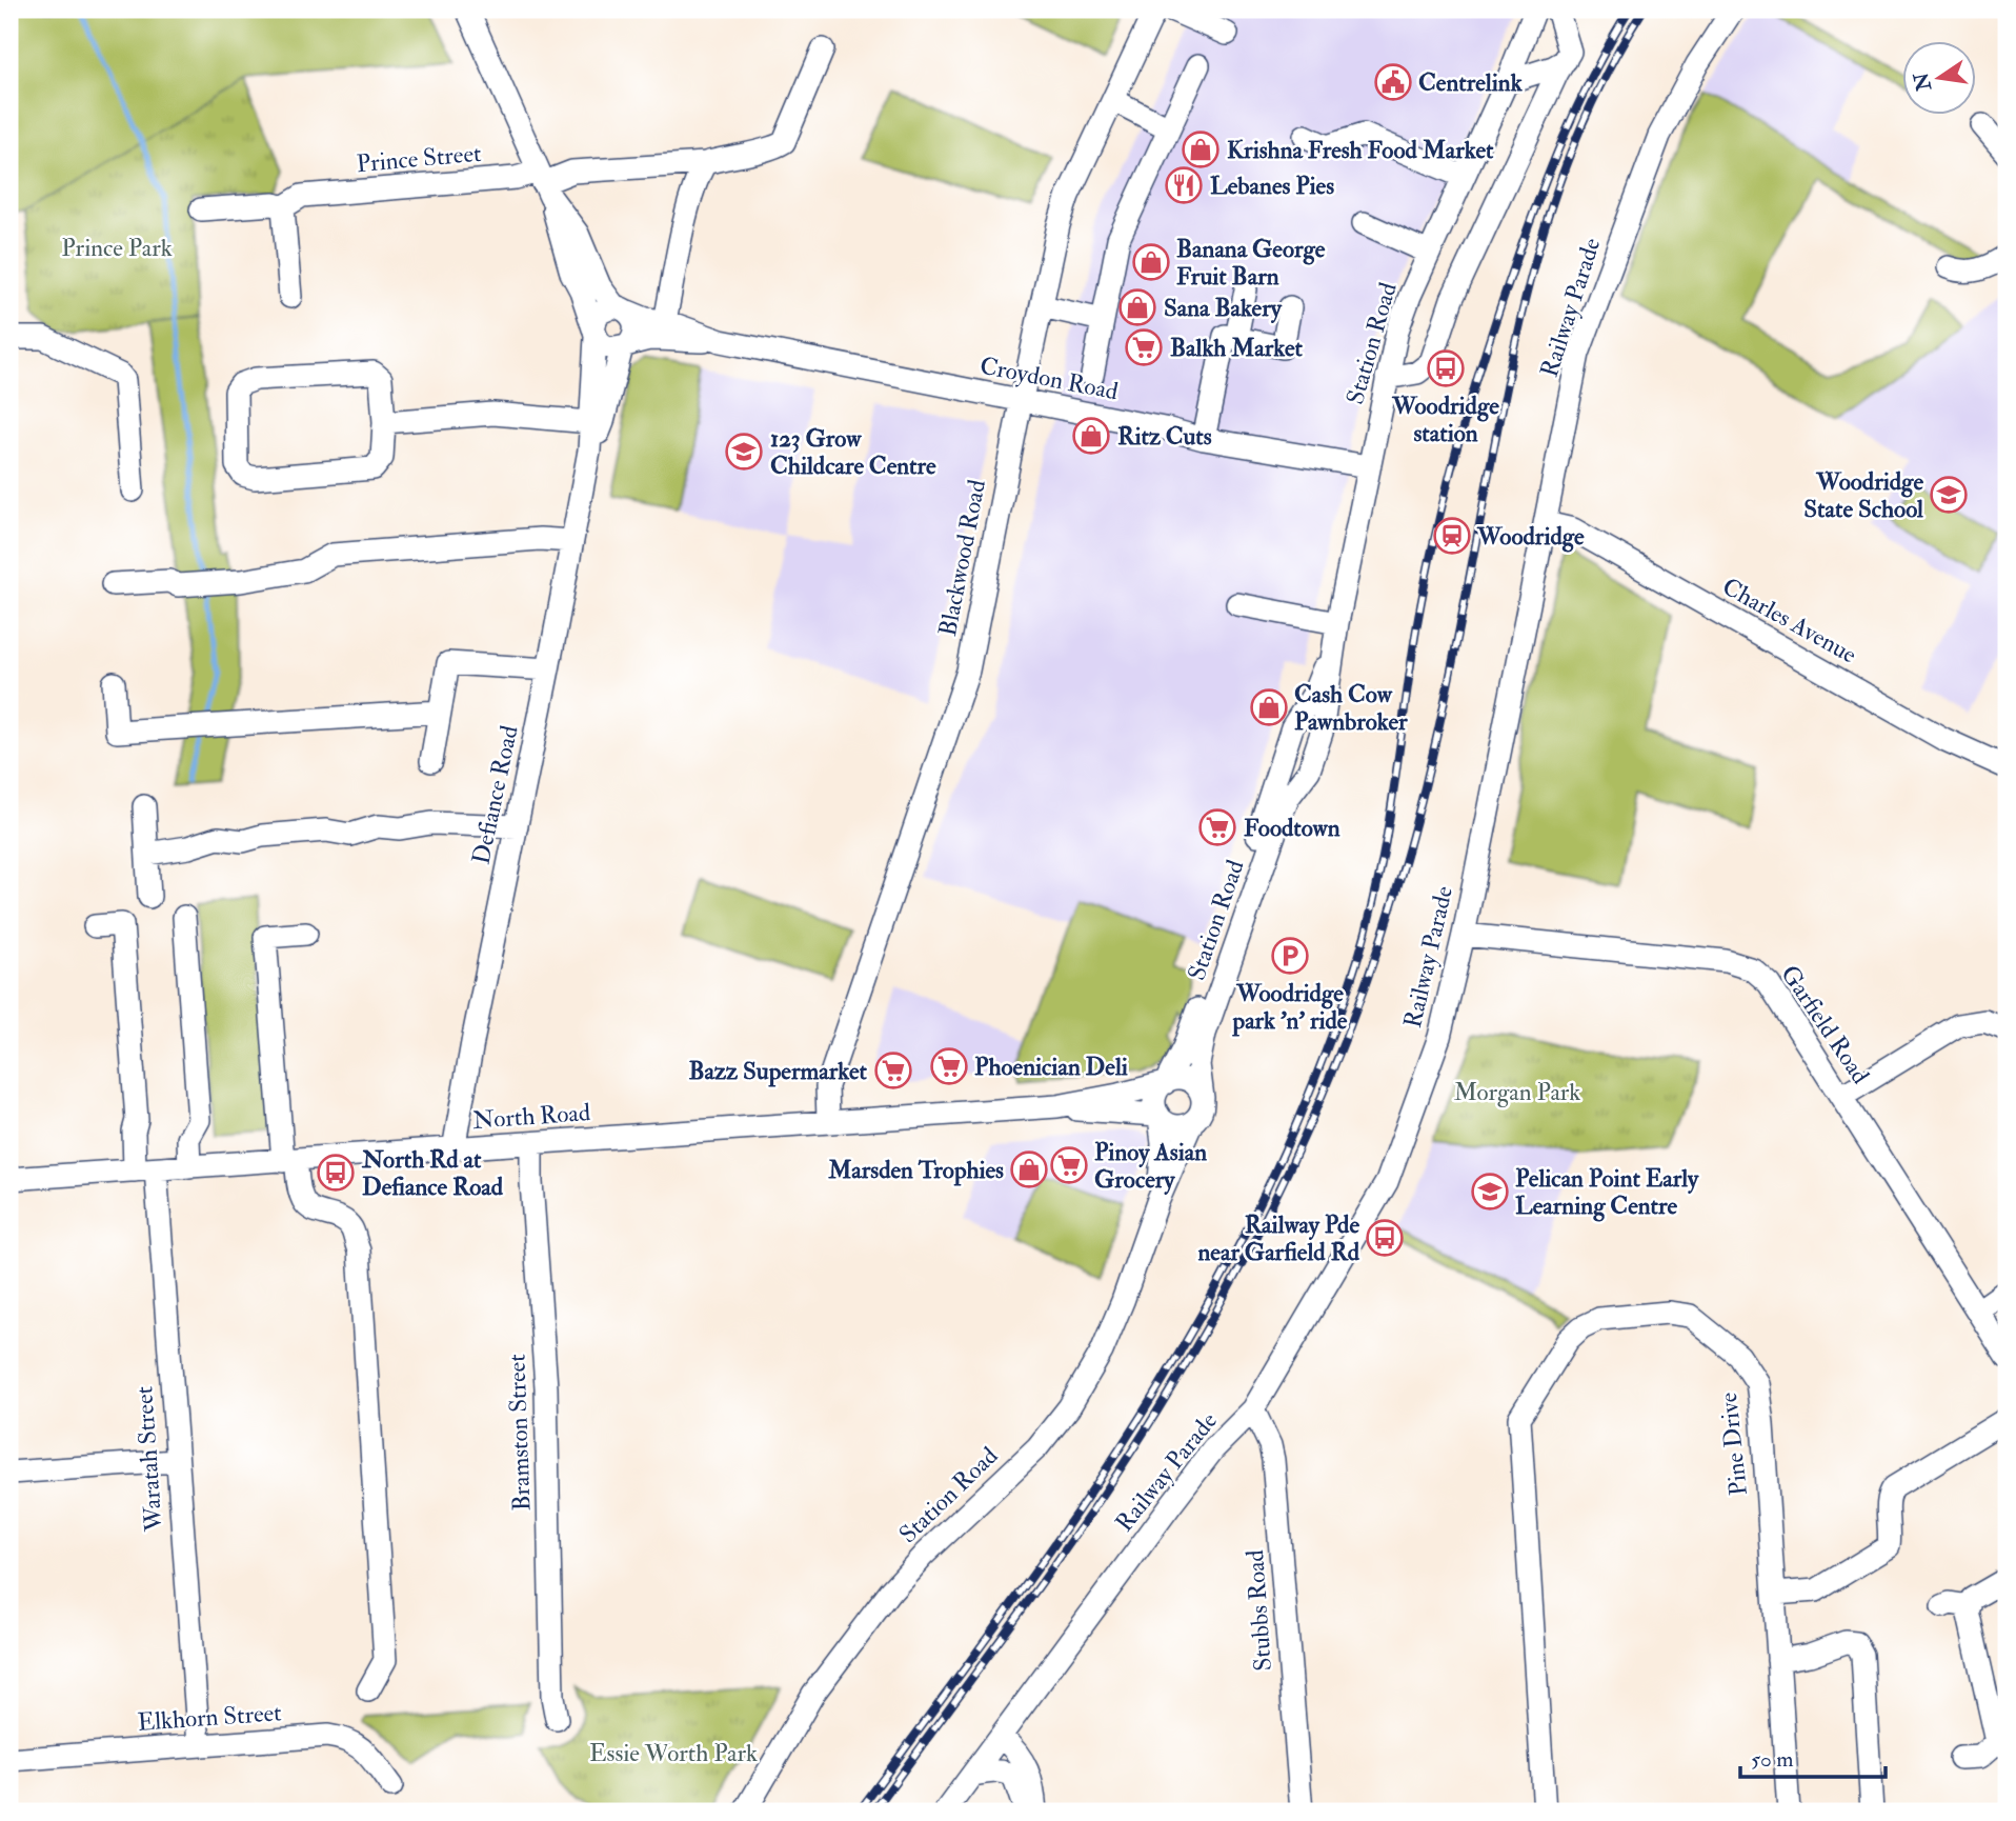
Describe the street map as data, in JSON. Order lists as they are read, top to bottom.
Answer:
{
  "streets": {
    "street": [
      "Prince Street",
      "Railway Parade",
      "Station Road",
      "Croydon Road",
      "Blackwood Road",
      "Charles Avenue",
      "Defiance Road",
      "Garfield Road",
      "North Road",
      "Bramston Street",
      "Pine Drive",
      "Waratah Street",
      "Stubbs Road",
      "Elkhorn Street"
    ]
  },
  "crossings": [
    ["Prince Street", "Defiance Road"],
    ["Railway Parade", "Charles Avenue"],
    ["Railway Parade", "Garfield Road"],
    ["Railway Parade", "Stubbs Road"],
    ["Station Road", "Croydon Road"],
    ["Station Road", "North Road"],
    ["Croydon Road", "Blackwood Road"],
    ["Croydon Road", "Defiance Road"],
    ["Blackwood Road", "North Road"],
    ["Defiance Road", "North Road"],
    ["North Road", "Bramston Street"],
    ["North Road", "Waratah Street"],
    ["Waratah Street", "Elkhorn Street"]
  ],
  "parks": ["Prince Park", "Morgan Park", "Essie Worth Park"],
  "places": {
    "public building": ["Centrelink"],
    "shop": [
      "Krishna Fresh Food Market",
      "Banana George Fruit Barn",
      "Sana Bakery",
      "Ritz Cuts",
      "Cash Cow Pawnbroker",
      "Marsden Trophies"
    ],
    "restaurant": ["Lebanes Pies"],
    "supermarket": [
      "Balkh Market",
      "Foodtown",
      "Phoenician Deli",
      "Bazz Supermarket",
      "Pinoy Asian Grocery"
    ],
    "bus stop": ["Woodridge station", "North Rd at Defiance Road", "Railway Pde near Garfield Rd"],
    "school or university": ["123 Grow Childcare Centre", "Woodridge State School", "Pelican Point Early Learning Centre"],
    "station": ["Woodridge"],
    "parking": ["Woodridge park 'n' ride"]
  },
  "scale_bar": "50 m",
  "north": "left"
}
